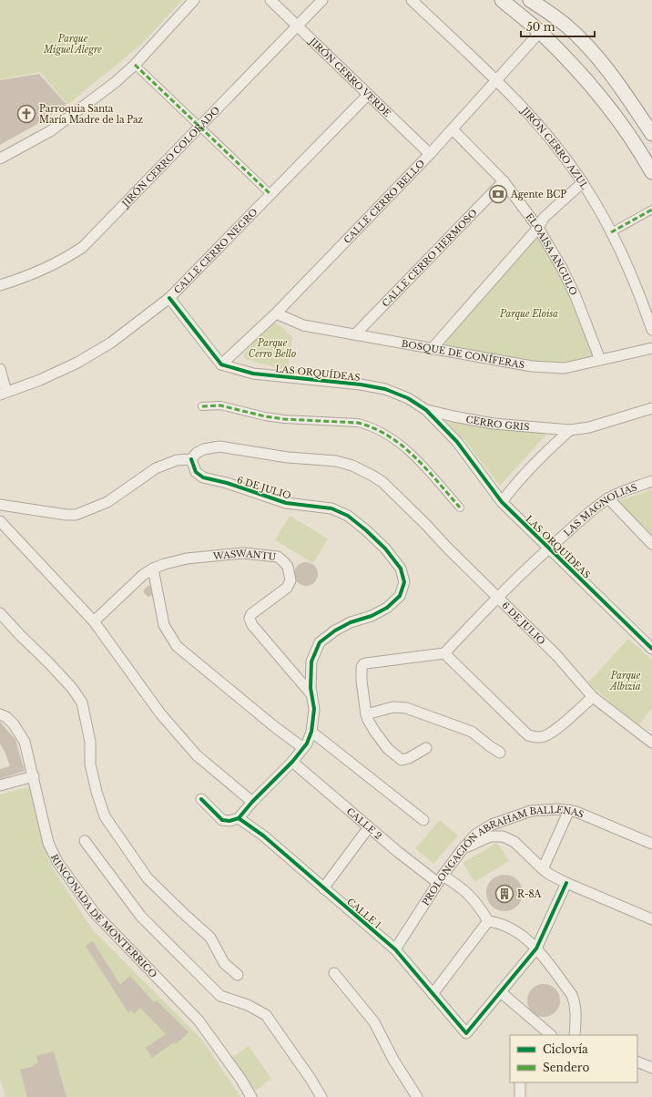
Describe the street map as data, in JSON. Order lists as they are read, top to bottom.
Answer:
{
  "streets": {
    "street": [
      "JIRÓN CERRO VERDE",
      "JIRÓN CERRO AZUL",
      "JIRÓN CERRO COLORADO",
      "CALLE CERRO BELLO",
      "CALLE CERRO NEGRO",
      "ELOAISA ANGULO",
      "CALLE CERRO HERMOSO",
      "BOSQUE DE CONÍFERAS",
      "LAS ORQUÍDEAS",
      "CERRO GRIS",
      "6 DE JULIO",
      "LAS MAGNOLIAS",
      "WASWANTU",
      "CALLE 2",
      "PROLONGACIÓN ABRAHAM BALLENAS",
      "CALLE 1",
      "RINCONADA DE MONTERRICO"
    ]
  },
  "crossings": [
    ["JIRÓN CERRO VERDE", "JIRÓN CERRO COLORADO"],
    ["JIRÓN CERRO VERDE", "CALLE CERRO BELLO"],
    ["JIRÓN CERRO VERDE", "CALLE CERRO NEGRO"],
    ["JIRÓN CERRO AZUL", "CALLE CERRO BELLO"],
    ["CALLE CERRO BELLO", "ELOAISA ANGULO"],
    ["CALLE CERRO BELLO", "BOSQUE DE CONÍFERAS"],
    ["CALLE CERRO BELLO", "LAS ORQUÍDEAS"],
    ["ELOAISA ANGULO", "CALLE CERRO HERMOSO"],
    ["ELOAISA ANGULO", "BOSQUE DE CONÍFERAS"],
    ["CALLE CERRO HERMOSO", "BOSQUE DE CONÍFERAS"],
    ["LAS ORQUÍDEAS", "CERRO GRIS"],
    ["LAS ORQUÍDEAS", "LAS MAGNOLIAS"],
    ["6 DE JULIO", "LAS MAGNOLIAS"],
    ["6 DE JULIO", "WASWANTU"],
    ["CALLE 2", "PROLONGACIÓN ABRAHAM BALLENAS"],
    ["PROLONGACIÓN ABRAHAM BALLENAS", "CALLE 1"]
  ],
  "parks": [
    "Parque Miguel Alegre",
    "Parque Eloisa",
    "Parque Cerro Bello",
    "Parque Albizia"
  ],
  "places": {
    "church": ["Parroquia Santa María Madre de la Paz"],
    "bank": ["Agente BCP"],
    "building": ["R-8A"]
  },
  "legend": ["Ciclovía", "Sendero"],
  "scale_bar": "50 m"
}
